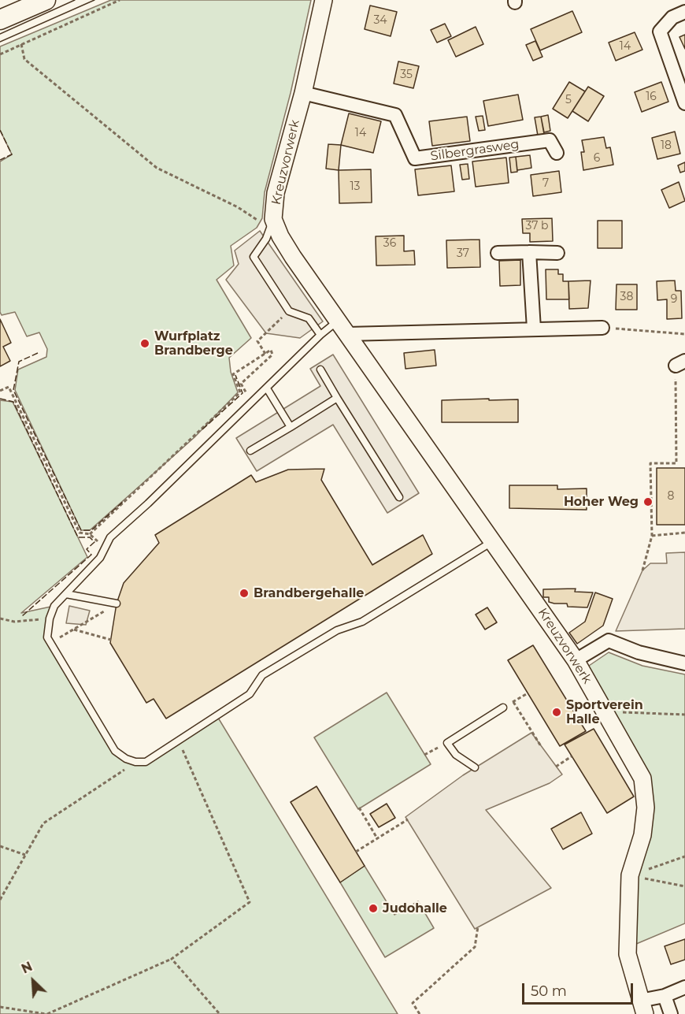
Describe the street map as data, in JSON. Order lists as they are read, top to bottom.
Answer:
{
  "streets": {
    "street": ["Silbergrasweg", "Kreuzvorwerk"]
  },
  "crossings": [
    ["Silbergrasweg", "Kreuzvorwerk"]
  ],
  "places": [
    "Wurfplatz Brandberge",
    "Hoher Weg",
    "Brandbergehalle",
    "Sportverein Halle",
    "Judohalle"
  ],
  "house_numbers": [
    "34",
    "14",
    "35",
    "16",
    "5",
    "14",
    "18",
    "6",
    "7",
    "13",
    "37 b",
    "36",
    "37",
    "38",
    "9",
    "8"
  ],
  "scale_bar": "50 m",
  "north": "top left"
}
